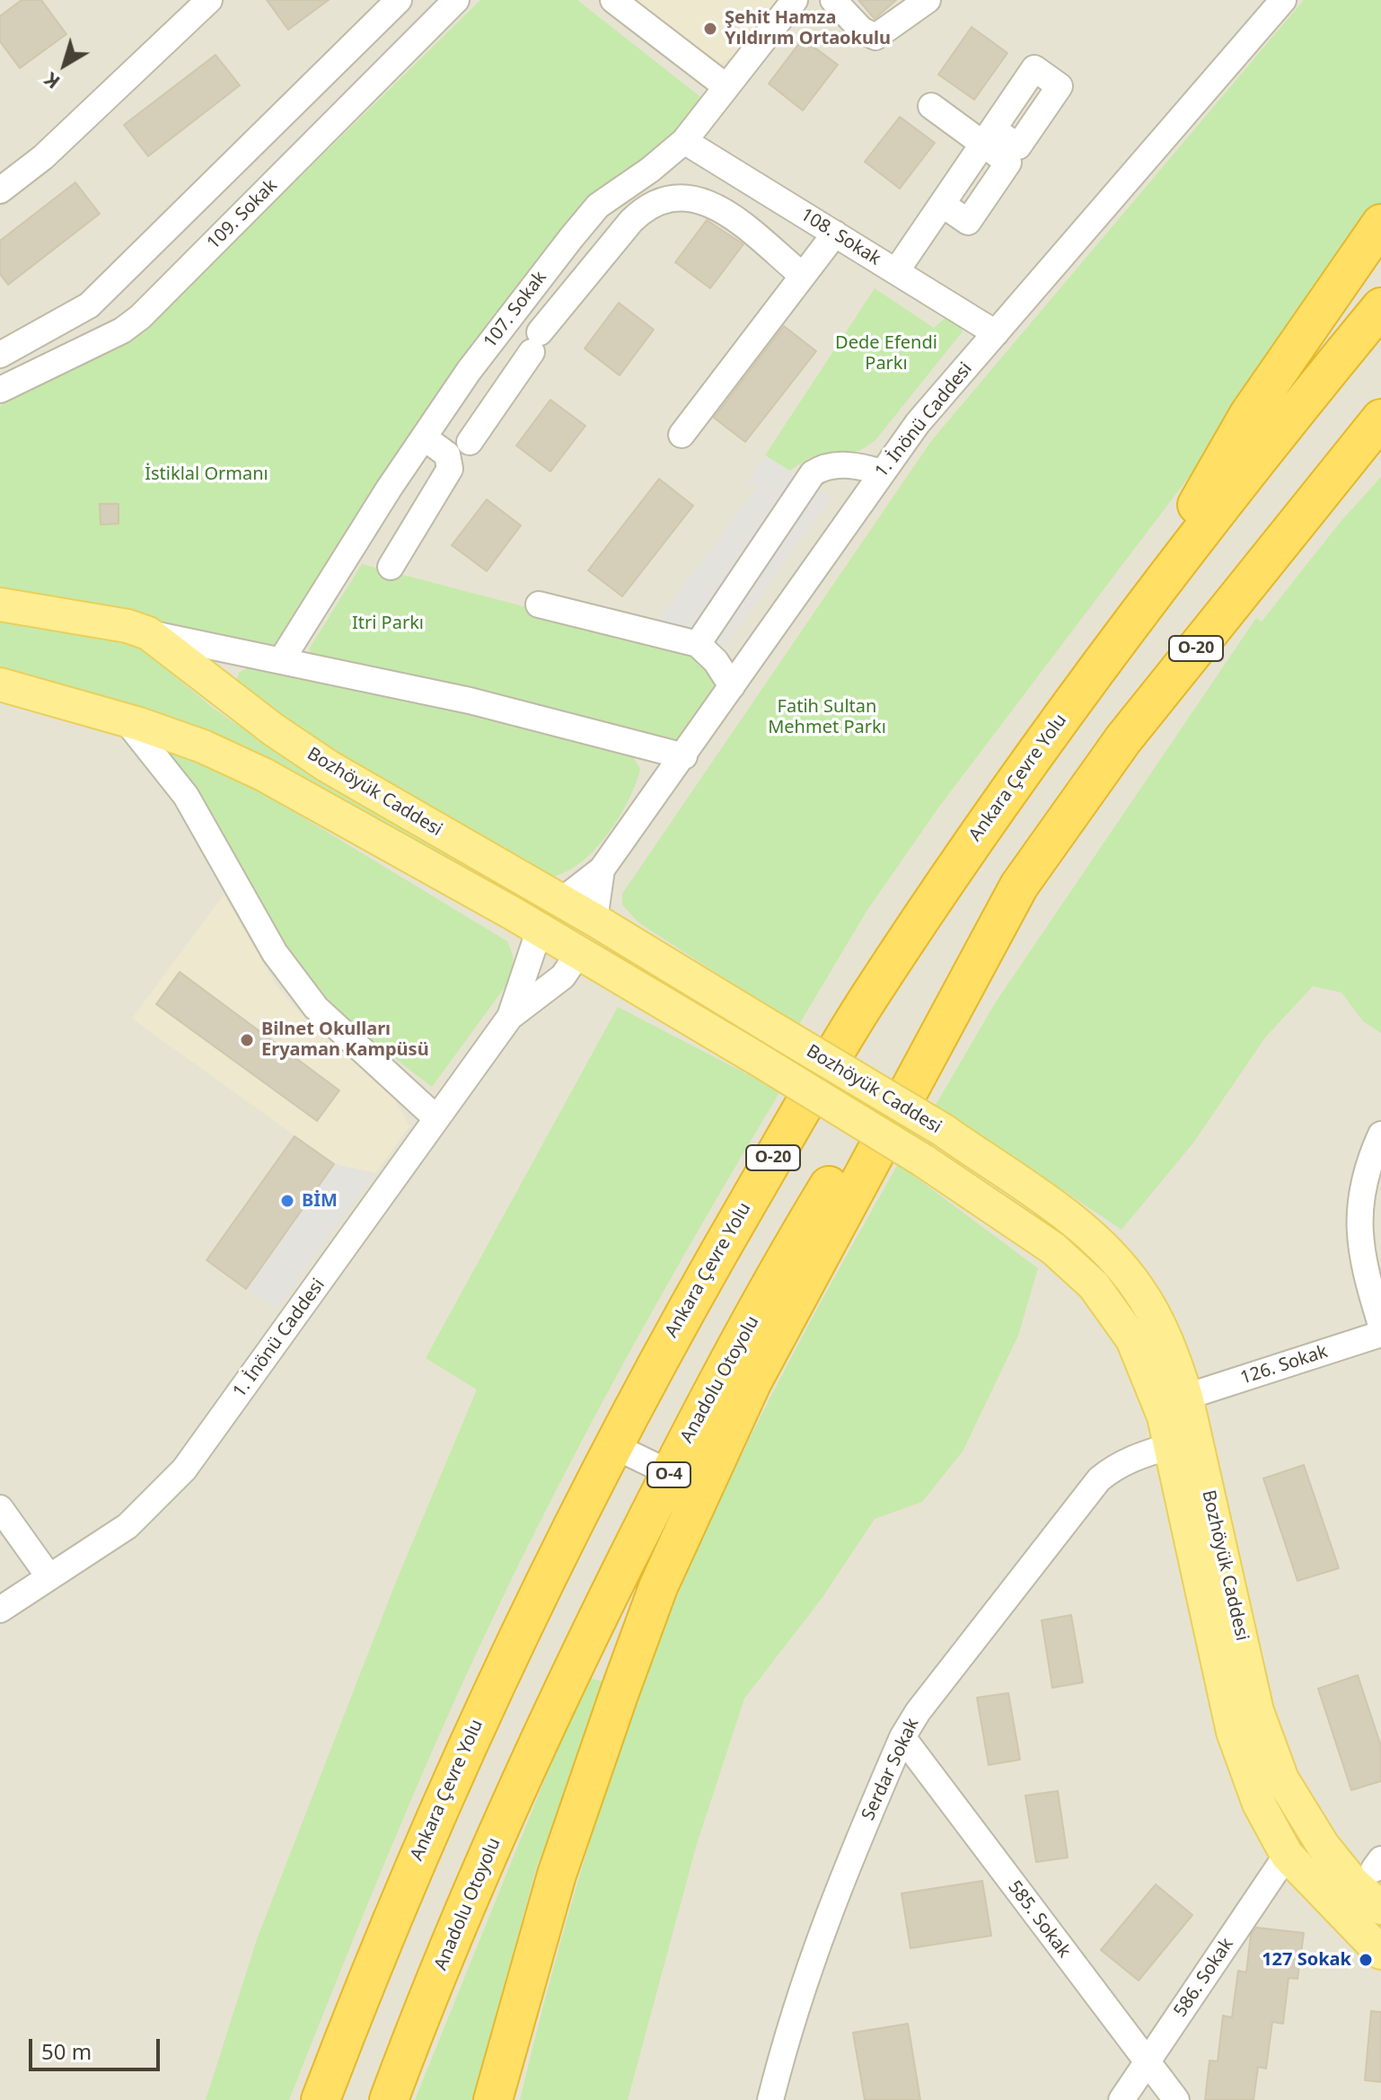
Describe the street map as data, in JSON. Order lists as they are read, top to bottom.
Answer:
{
  "streets": {
    "highway": [
      "O-20",
      "Ankara Çevre Yolu",
      "Anadolu Otoyolu",
      "O-4"
    ],
    "main road": ["Bozhöyük Caddesi"],
    "street": [
      "109. Sokak",
      "108. Sokak",
      "107. Sokak",
      "1. İnönü Caddesi",
      "126. Sokak",
      "Serdar Sokak",
      "585. Sokak",
      "586. Sokak"
    ]
  },
  "crossings": [
    ["108. Sokak", "107. Sokak"],
    ["108. Sokak", "1. İnönü Caddesi"],
    ["1. İnönü Caddesi", "Bozhöyük Caddesi"],
    ["O-20", "Anadolu Otoyolu"],
    ["Bozhöyük Caddesi", "126. Sokak"],
    ["Bozhöyük Caddesi", "Serdar Sokak"],
    ["Bozhöyük Caddesi", "586. Sokak"],
    ["Serdar Sokak", "585. Sokak"],
    ["585. Sokak", "586. Sokak"]
  ],
  "parks": [
    "Dede Efendi Parkı",
    "İstiklal Ormanı",
    "Itri Parkı",
    "Fatih Sultan Mehmet Parkı"
  ],
  "places": [
    "Şehit Hamza Yıldırım Ortaokulu",
    "Bilnet Okulları Eryaman Kampüsü",
    "BİM",
    "127 Sokak"
  ],
  "scale_bar": "50 m",
  "north": "bottom left"
}
